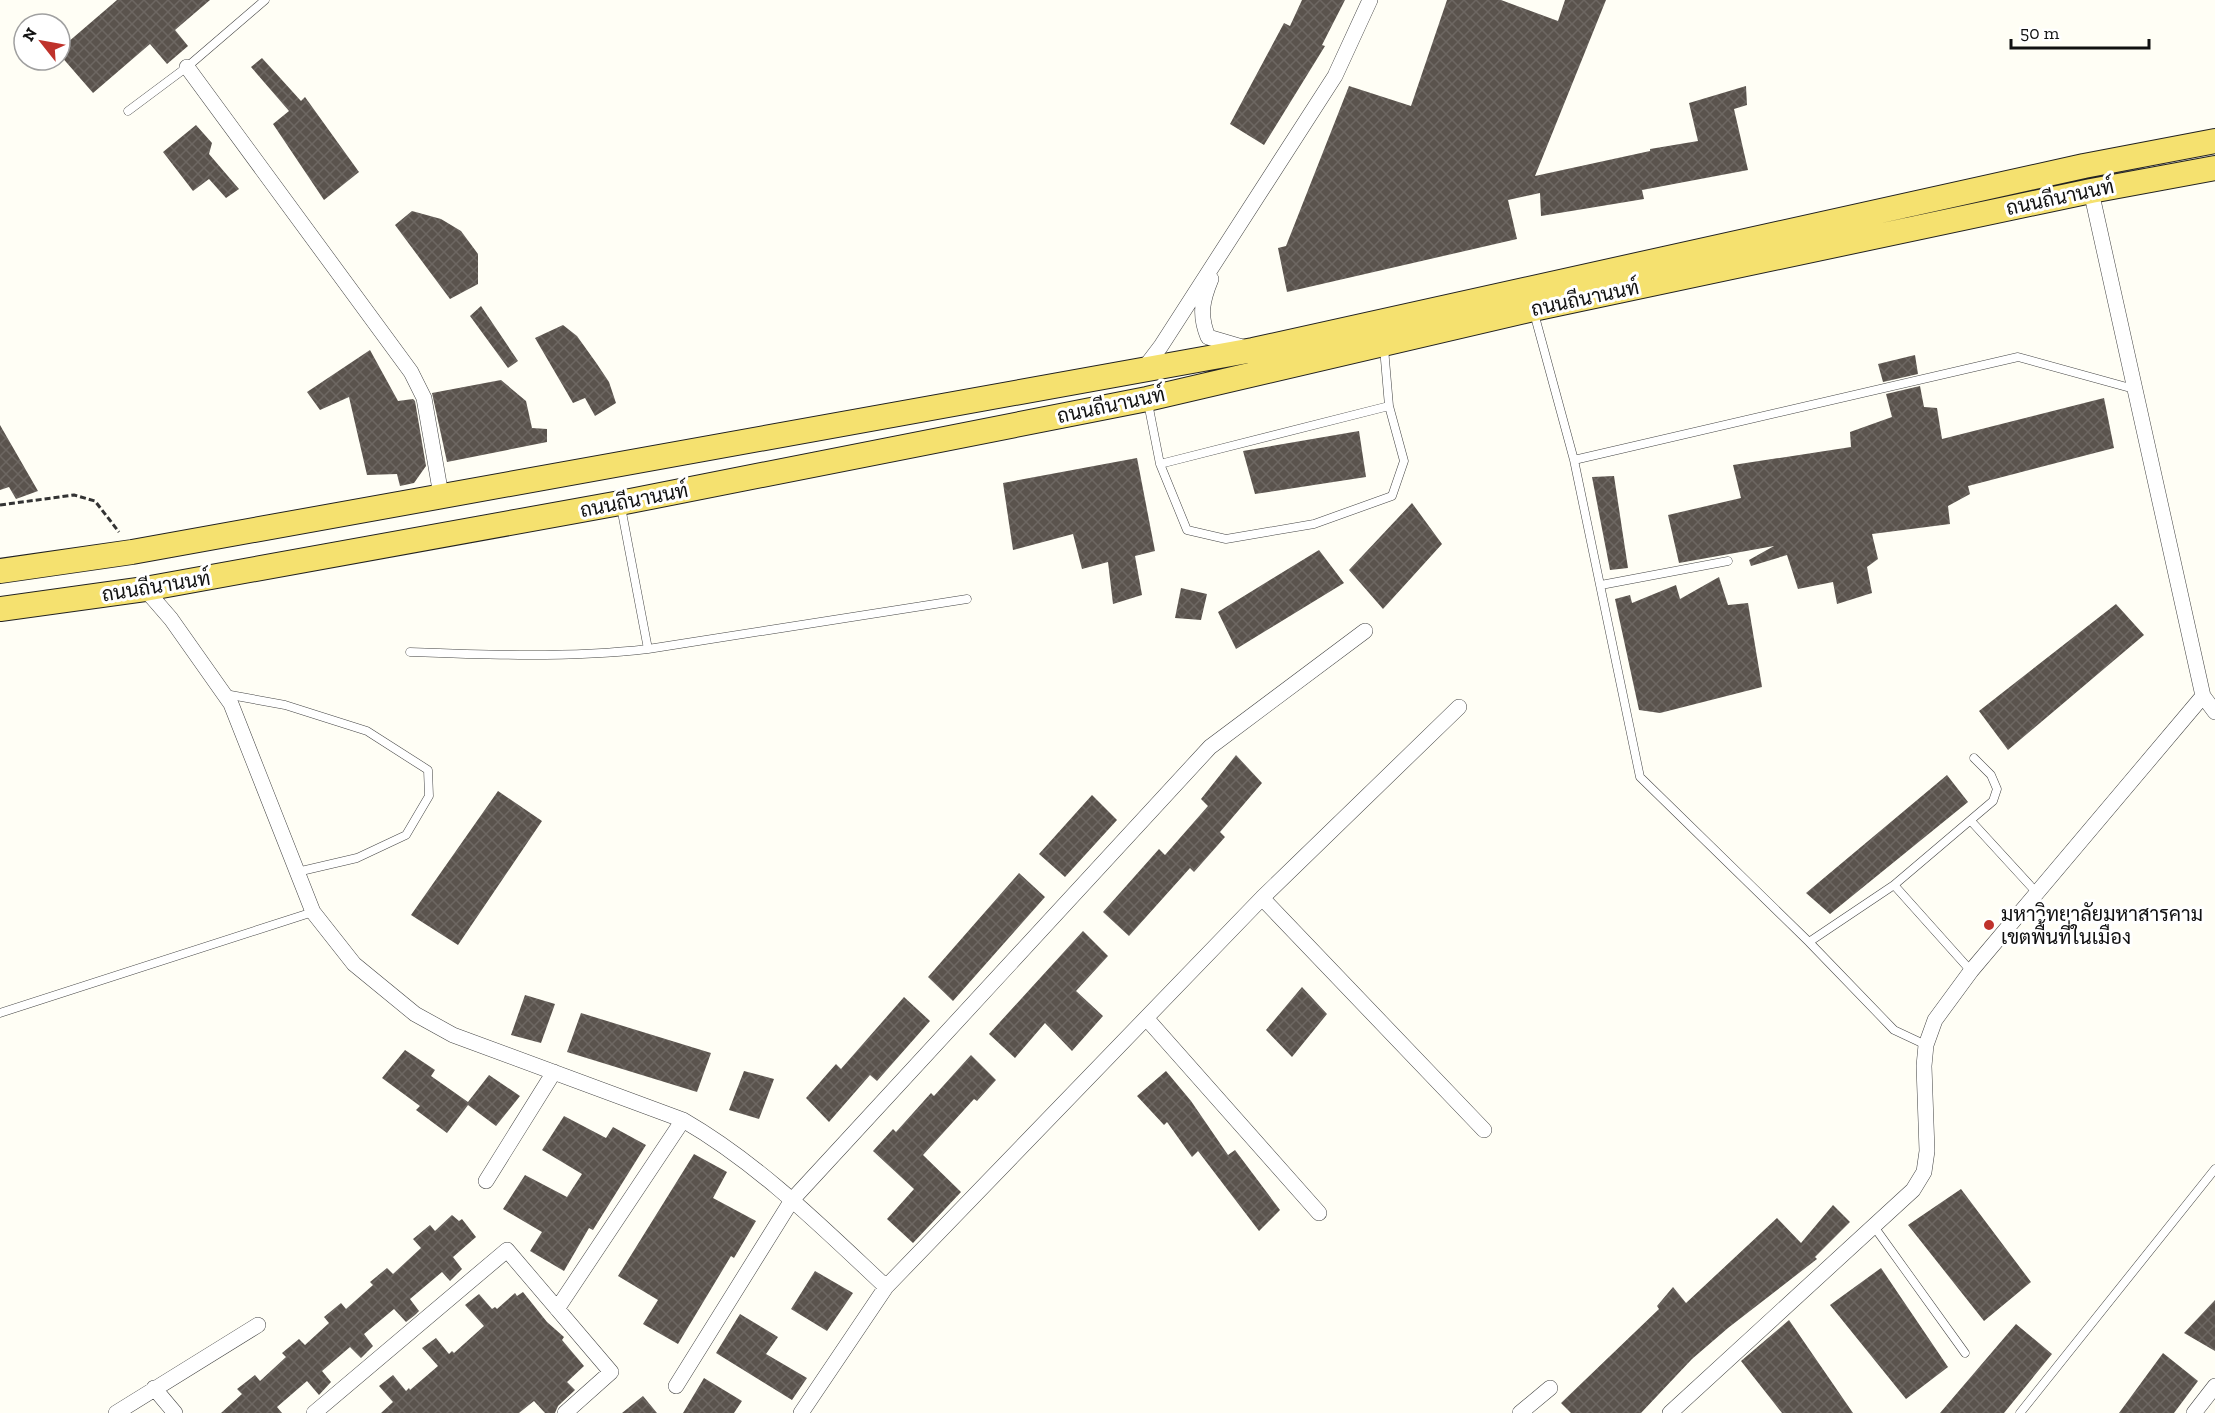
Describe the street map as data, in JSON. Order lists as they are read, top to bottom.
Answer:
{
  "streets": {
    "main road": ["ถนนถีนานนท์"]
  },
  "places": ["มหาวิทยาลัยมหาสารคาม เขตพื้นที่ในเมือง"],
  "scale_bar": "50 m",
  "north": "top left"
}
